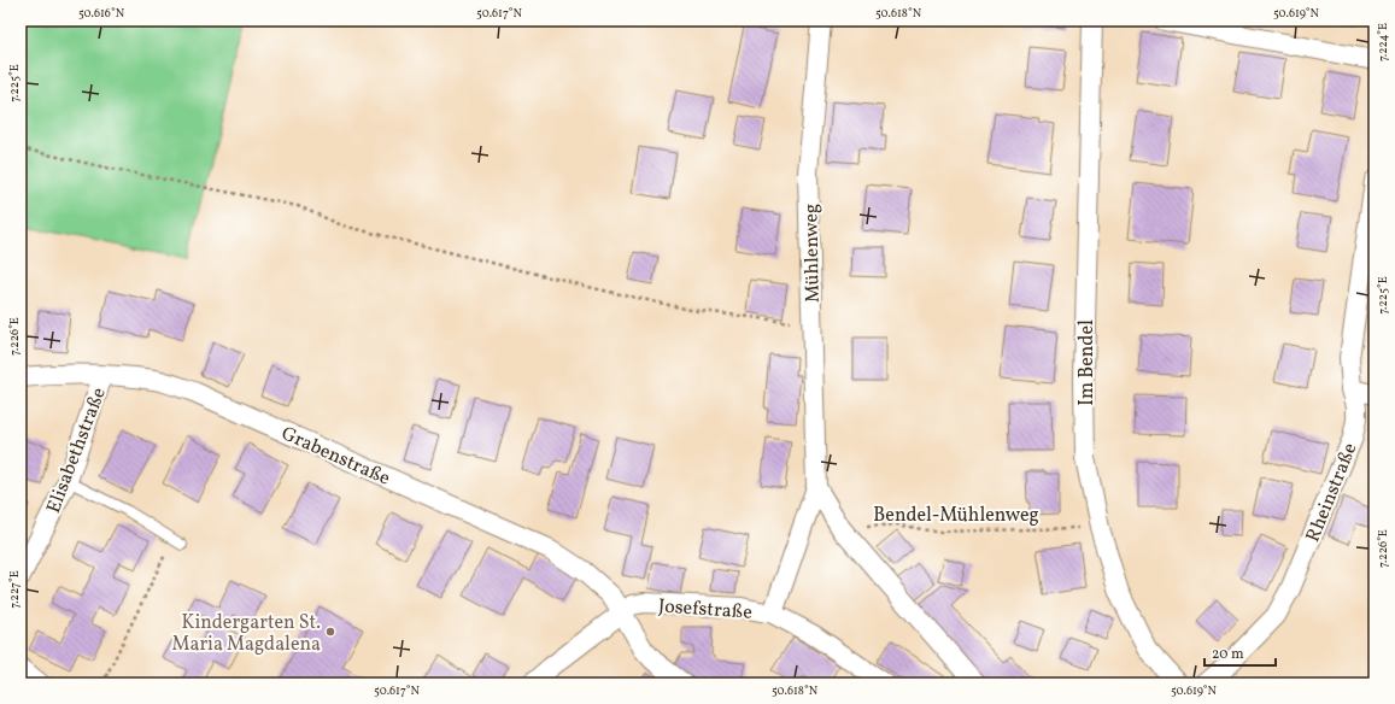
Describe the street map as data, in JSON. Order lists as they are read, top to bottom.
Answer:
{
  "streets": {
    "street": [
      "Mühlenweg",
      "Im Bendel",
      "Elisabethstraße",
      "Grabenstraße",
      "Rheinstraße",
      "Josefstraße"
    ],
    "path": ["Bendel-Mühlenweg"]
  },
  "crossings": [
    ["Mühlenweg", "Bendel-Mühlenweg"],
    ["Mühlenweg", "Josefstraße"],
    ["Im Bendel", "Bendel-Mühlenweg"],
    ["Elisabethstraße", "Grabenstraße"],
    ["Grabenstraße", "Josefstraße"]
  ],
  "places": ["Kindergarten St. Maria Magdalena"],
  "scale_bar": "20 m",
  "coordinates": [
    "50.616°N",
    "50.617°N",
    "50.618°N",
    "50.619°N",
    "7.224°E",
    "7.225°E",
    "7.226°E",
    "7.227°E"
  ]
}
